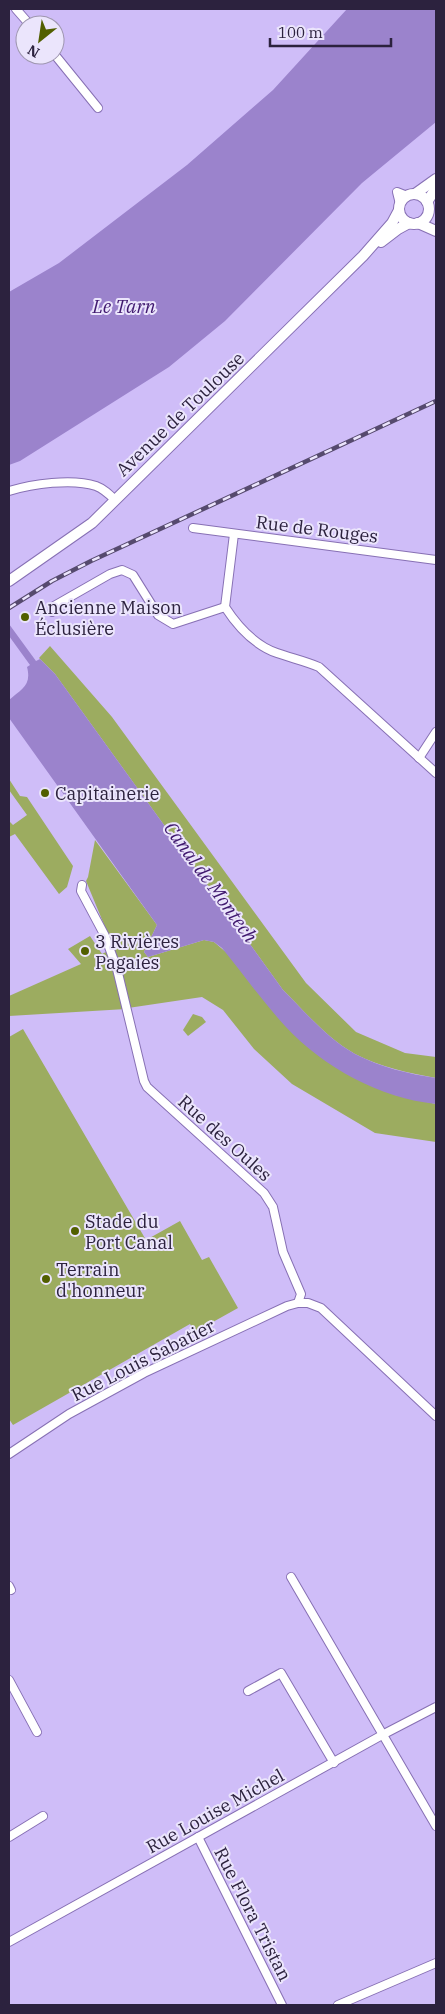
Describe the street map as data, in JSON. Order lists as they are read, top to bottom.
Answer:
{
  "streets": {
    "main road": ["Avenue de Toulouse"],
    "street": [
      "Rue de Rouges",
      "Rue des Oules",
      "Rue Louis Sabatier",
      "Rue Louise Michel",
      "Rue Flora Tristan"
    ]
  },
  "crossings": [
    ["Rue des Oules", "Rue Louis Sabatier"],
    ["Rue Louise Michel", "Rue Flora Tristan"]
  ],
  "water": ["Le Tarn", "Canal de Montech"],
  "places": [
    "Ancienne Maison Éclusière",
    "Capitainerie",
    "3 Rivières Pagaies",
    "Stade du Port Canal",
    "Terrain d'honneur"
  ],
  "scale_bar": "100 m",
  "north": "bottom left"
}
